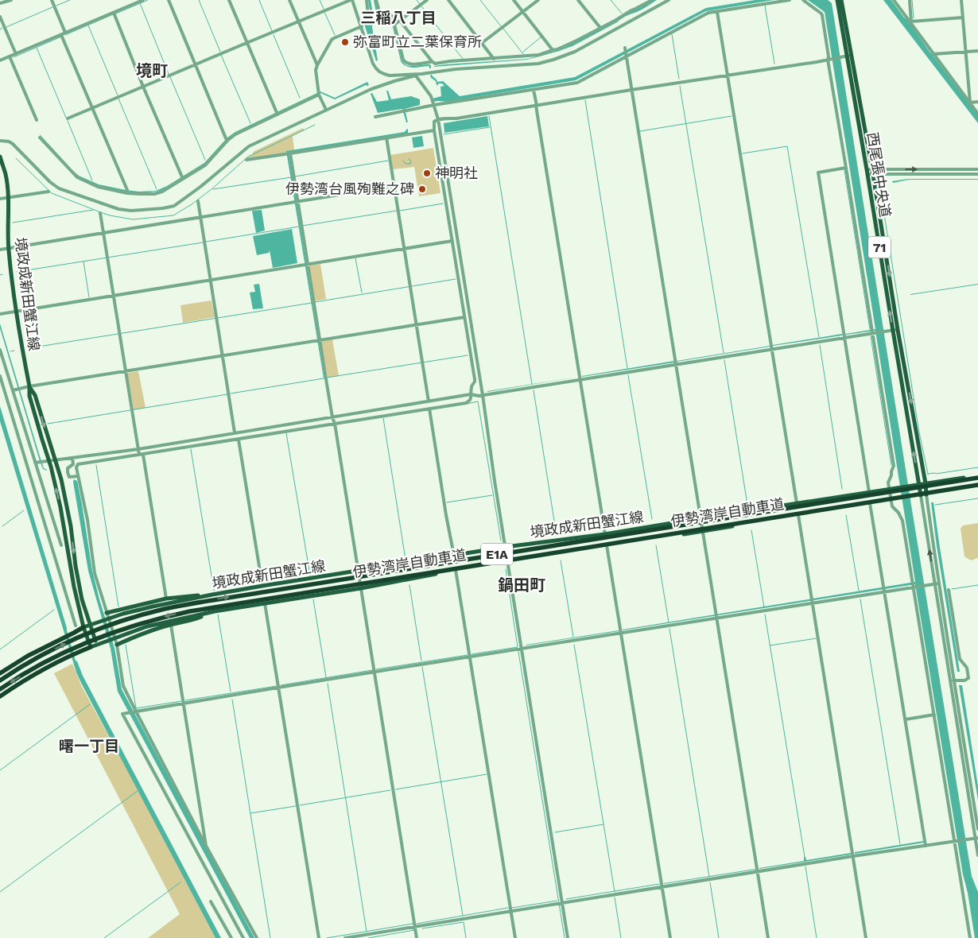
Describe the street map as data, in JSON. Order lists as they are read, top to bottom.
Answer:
{
  "streets": {
    "highway": ["伊勢湾岸自動車道", "E1A"],
    "main road": ["西尾張中央道", "71", "境政成新田蟹江線"]
  },
  "crossings": [
    ["西尾張中央道", "71"],
    ["西尾張中央道", "境政成新田蟹江線"],
    ["71", "境政成新田蟹江線"],
    ["境政成新田蟹江線", "伊勢湾岸自動車道"]
  ],
  "districts": [
    "三稲八丁目",
    "境町",
    "鍋田町",
    "曙一丁目"
  ],
  "places": ["弥富町立二葉保育所", "神明社", "伊勢湾台風殉難之碑"]
}
